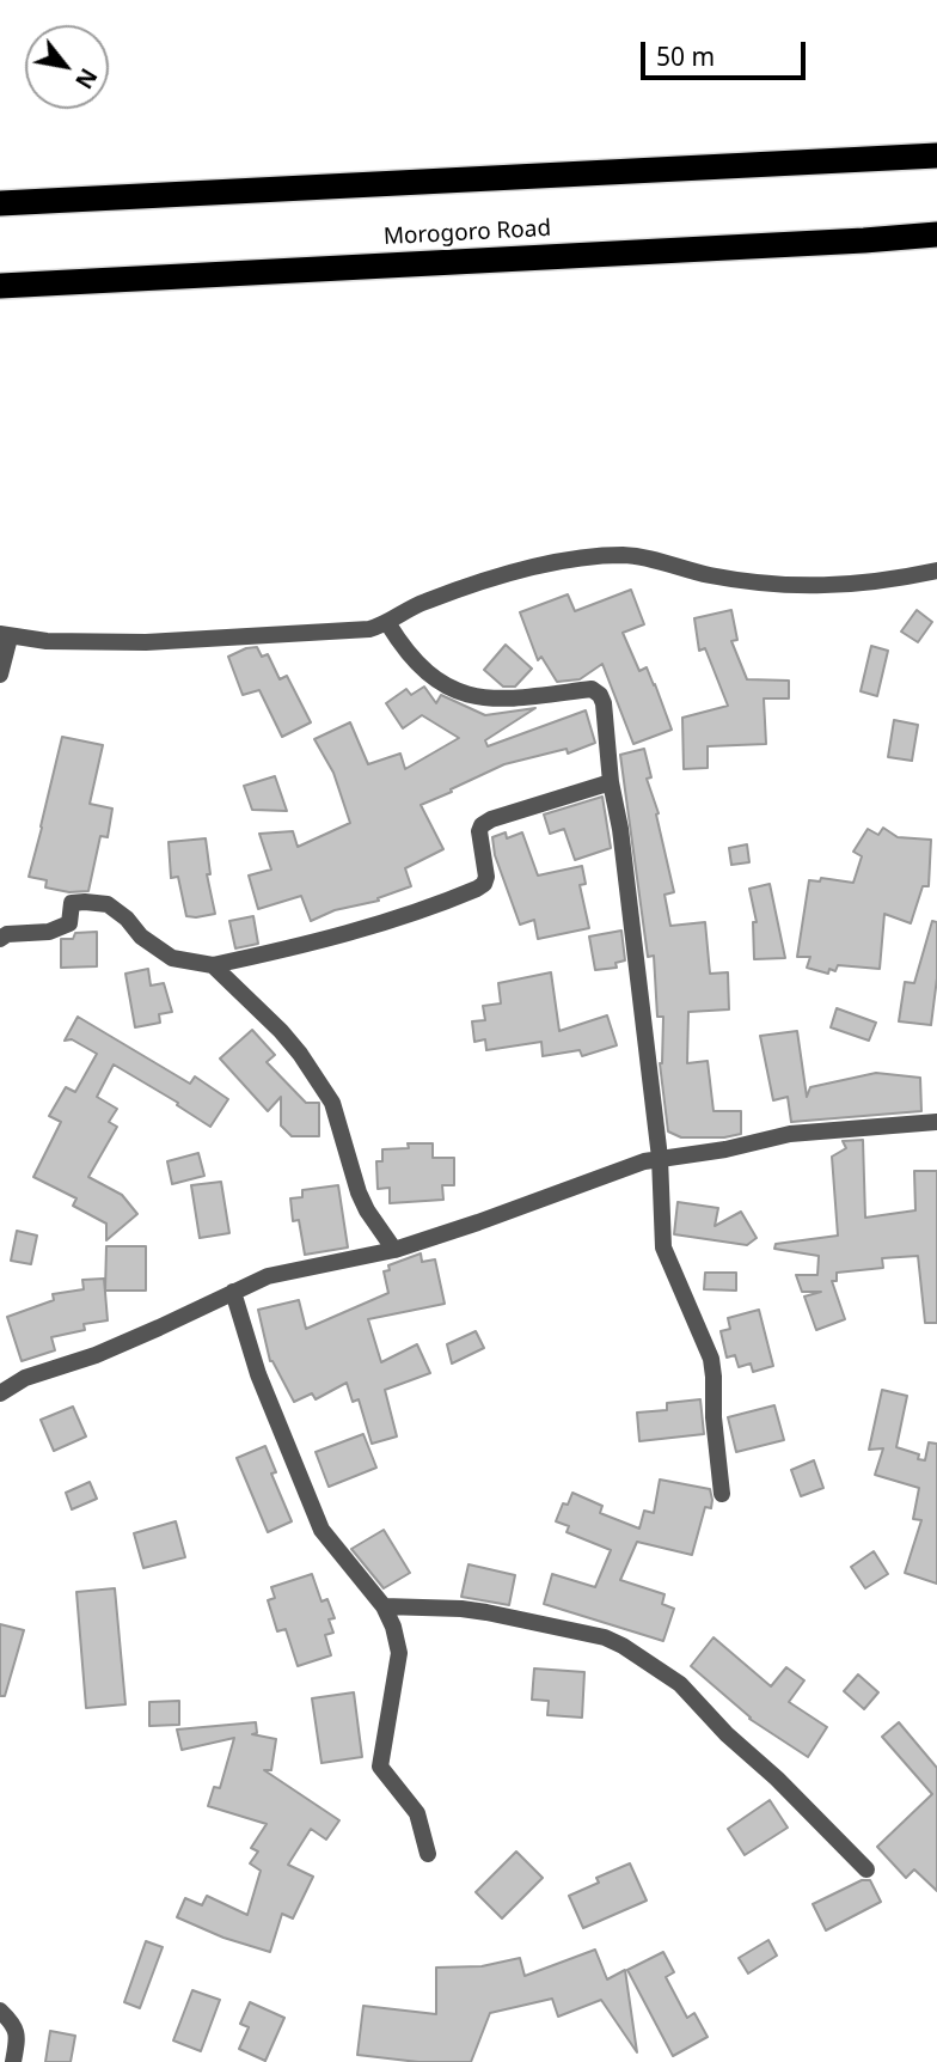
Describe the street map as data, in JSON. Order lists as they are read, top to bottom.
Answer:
{
  "streets": {
    "highway": ["Morogoro Road"]
  },
  "scale_bar": "50 m",
  "north": "bottom right"
}
